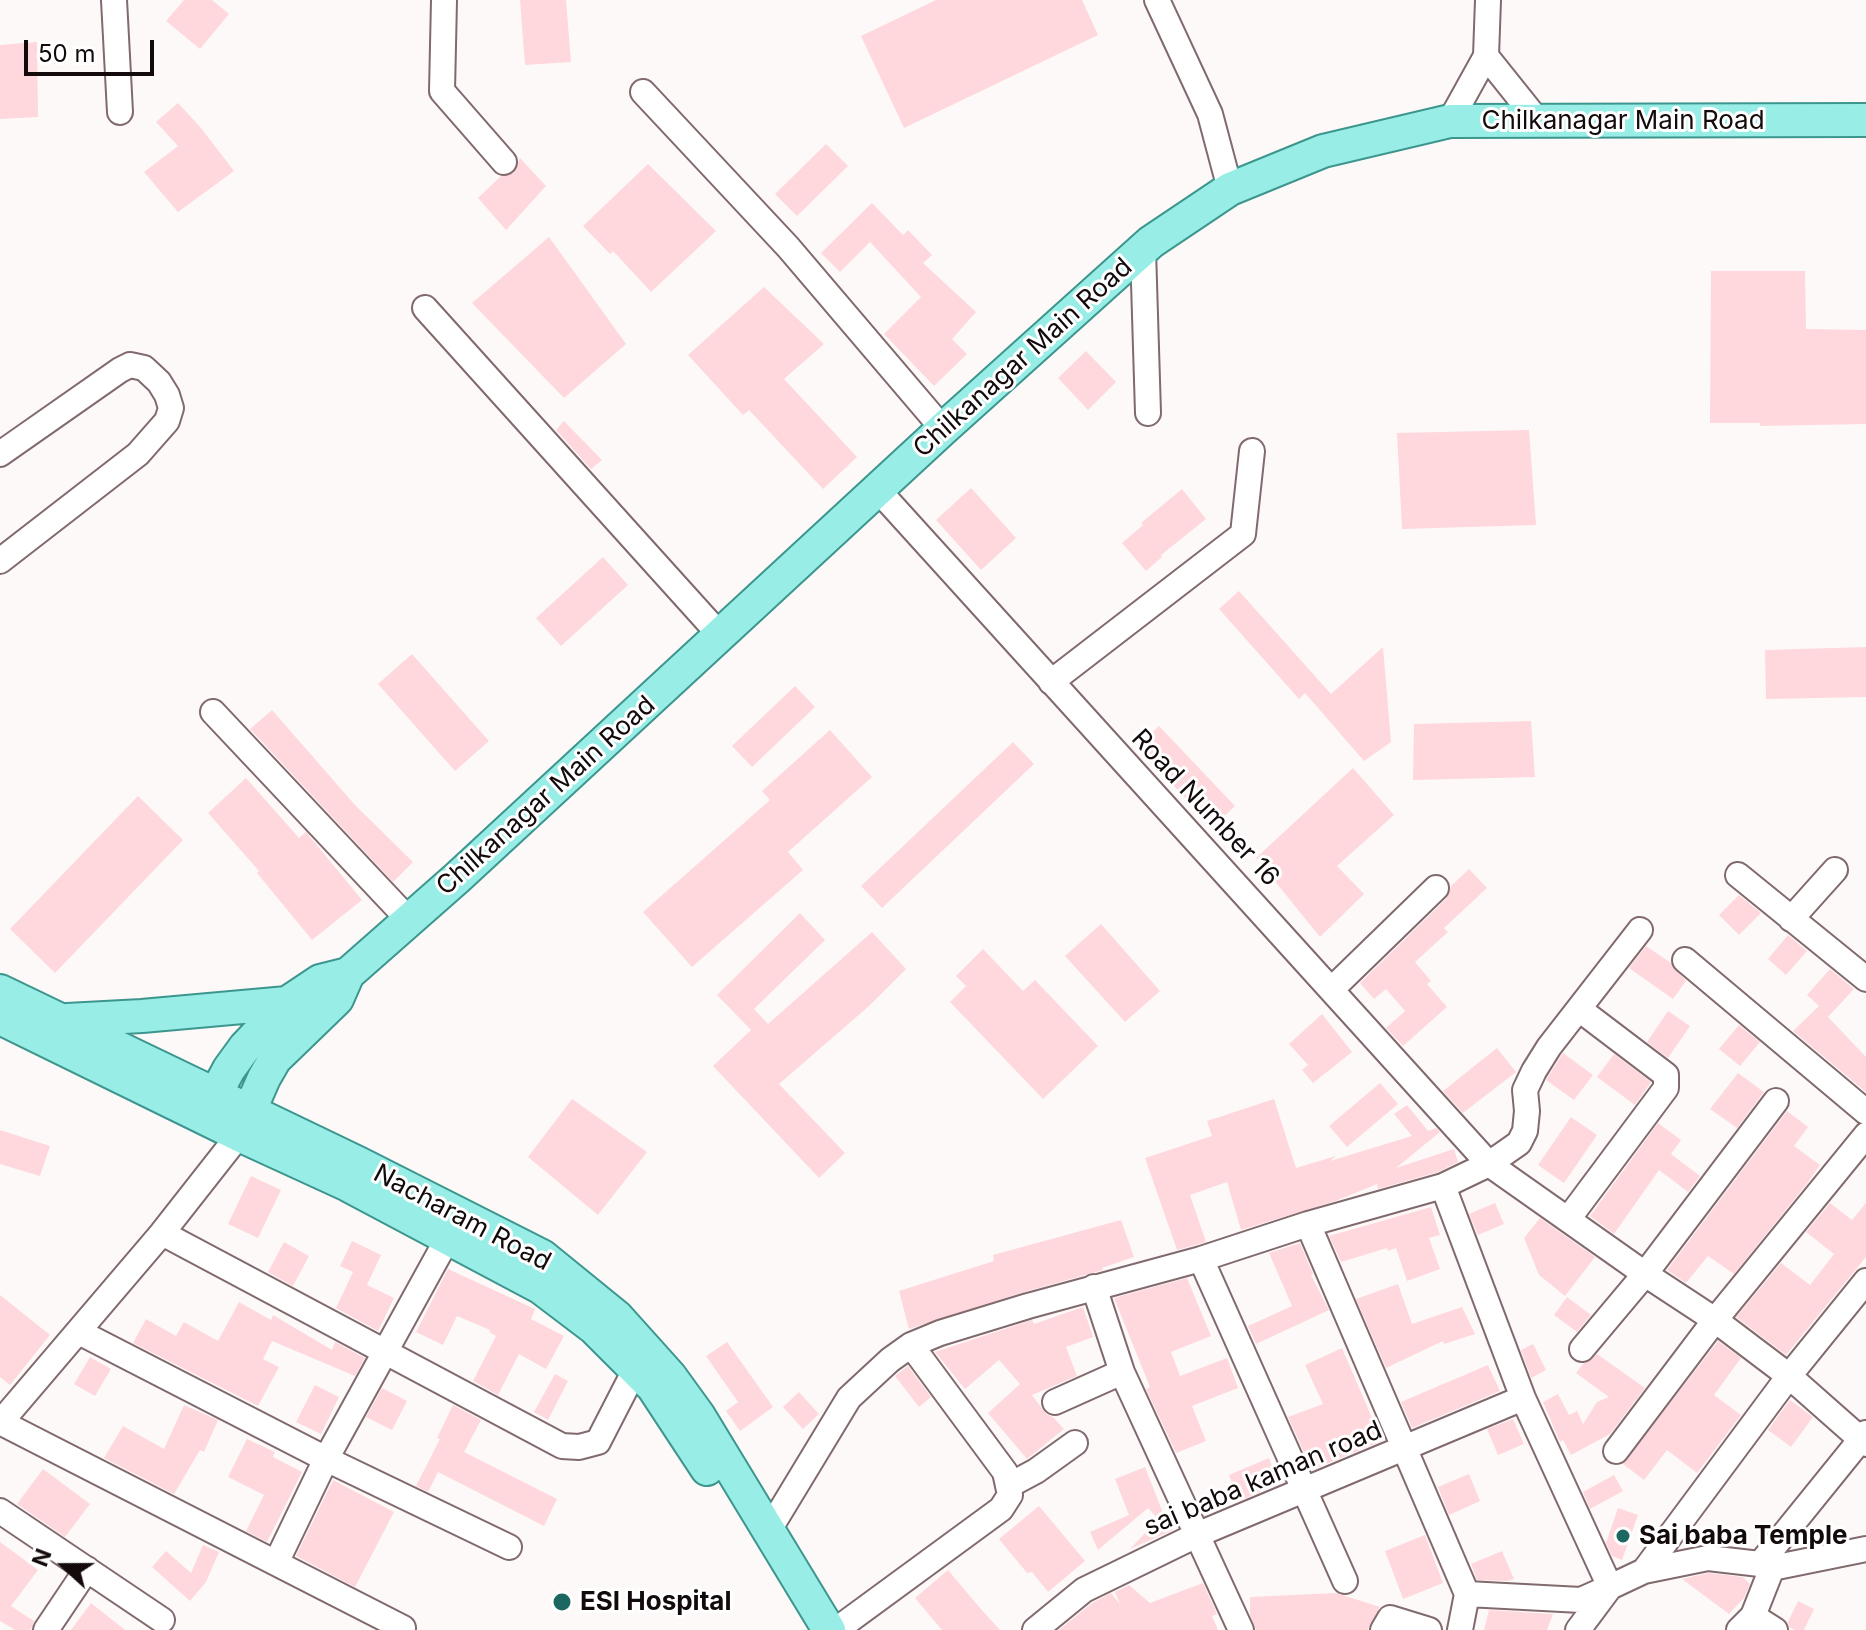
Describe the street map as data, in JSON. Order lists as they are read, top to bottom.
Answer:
{
  "streets": {
    "main road": ["Chilkanagar Main Road", "Nacharam Road"],
    "street": ["Road Number 16", "sai baba kaman road"]
  },
  "crossings": [
    ["Chilkanagar Main Road", "Road Number 16"]
  ],
  "places": ["Sai baba Temple", "ESI Hospital"],
  "scale_bar": "50 m",
  "north": "left"
}
